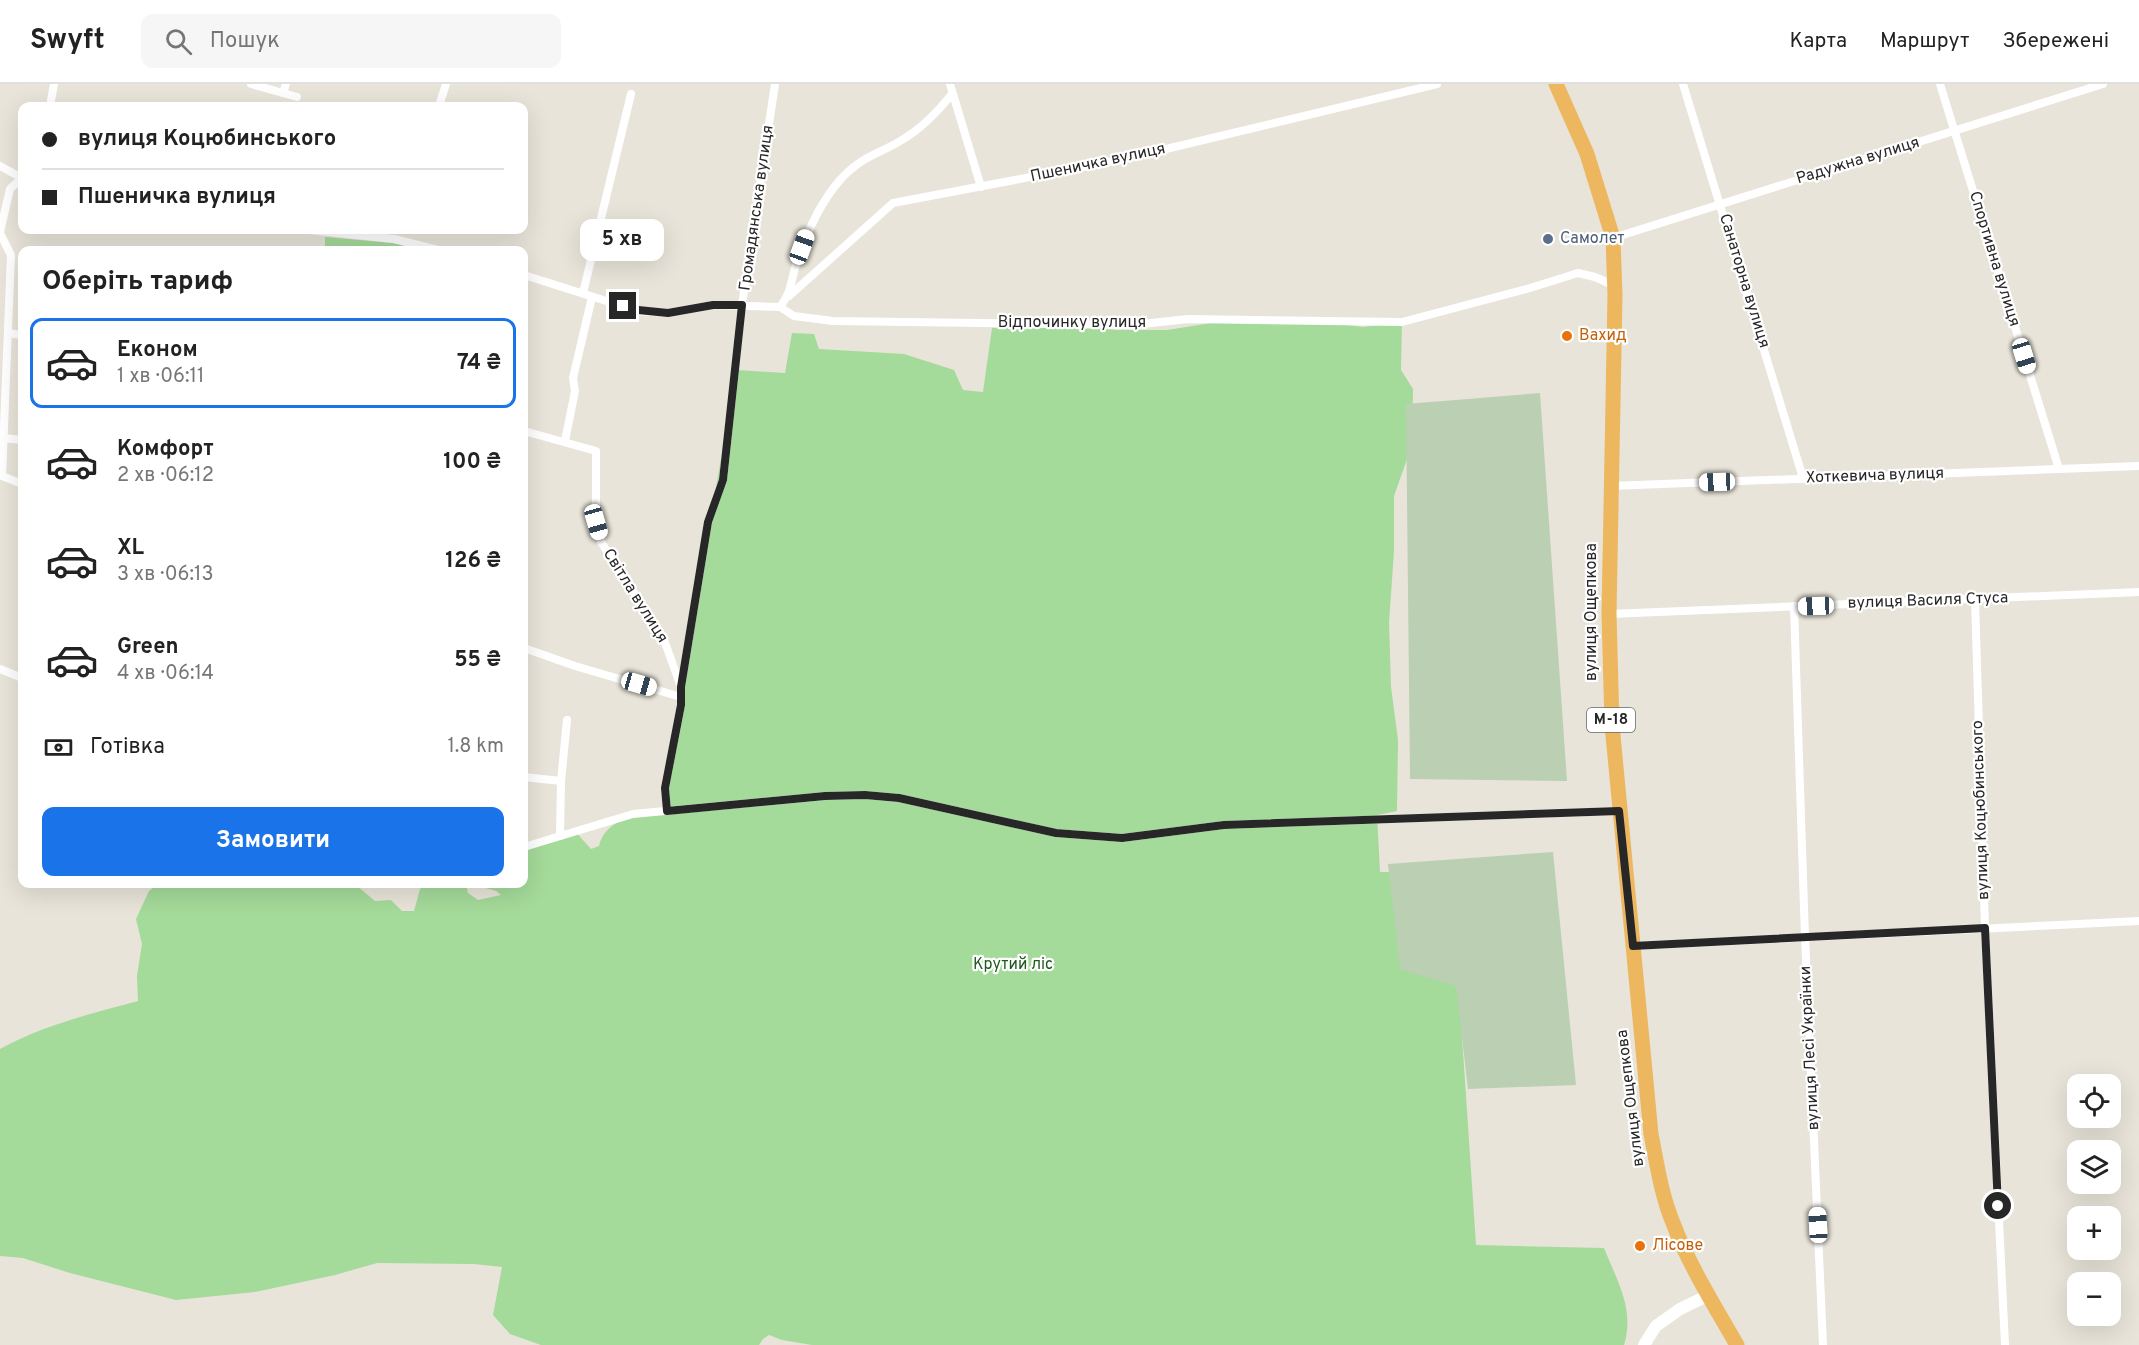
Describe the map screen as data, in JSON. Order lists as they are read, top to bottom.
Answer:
{
  "streets": {
    "highway": ["вулиця Ощепкова", "М-18"],
    "street": [
      "Радужна вулиця",
      "Пшеничка вулиця",
      "Громадянська вулиця",
      "Спортивна вулиця",
      "Санаторна вулиця",
      "Відпочинку вулиця",
      "Хоткевича вулиця",
      "Світла вулиця",
      "вулиця Василя Стуса",
      "вулиця Коцюбинського",
      "вулиця Лесі Українки"
    ]
  },
  "crossings": [
    ["Радужна вулиця", "Спортивна вулиця"],
    ["Радужна вулиця", "Санаторна вулиця"],
    ["Радужна вулиця", "вулиця Ощепкова"],
    ["Пшеничка вулиця", "Відпочинку вулиця"],
    ["Громадянська вулиця", "Світла вулиця"],
    ["Спортивна вулиця", "Хоткевича вулиця"],
    ["Санаторна вулиця", "Хоткевича вулиця"],
    ["Відпочинку вулиця", "вулиця Ощепкова"],
    ["Хоткевича вулиця", "вулиця Ощепкова"],
    ["вулиця Василя Стуса", "вулиця Ощепкова"],
    ["вулиця Василя Стуса", "вулиця Коцюбинського"],
    ["вулиця Василя Стуса", "вулиця Лесі Українки"]
  ],
  "parks": ["Крутий ліс"],
  "places": ["Самолет", "Вахид", "Лісове"],
  "page": {
    "header": "Swyft",
    "search": "Пошук",
    "nav": ["Карта", "Маршрут", "Збережені"],
    "banner": ["вулиця Коцюбинського", "Пшеничка вулиця"],
    "bubble": "5 хв",
    "heading": "Оберіть тариф",
    "list": [
      {
        "name": "Економ",
        "note": "1 хв · 06:11",
        "value": "74 ₴"
      },
      {
        "name": "Комфорт",
        "note": "2 хв · 06:12",
        "value": "100 ₴"
      },
      {
        "name": "XL",
        "note": "3 хв · 06:13",
        "value": "126 ₴"
      },
      {
        "name": "Green",
        "note": "4 хв · 06:14",
        "value": "55 ₴"
      }
    ],
    "pay": ["Готівка", "1.8 km"],
    "buttons": "Замовити",
    "map_buttons": ["+", "−"]
  }
}
